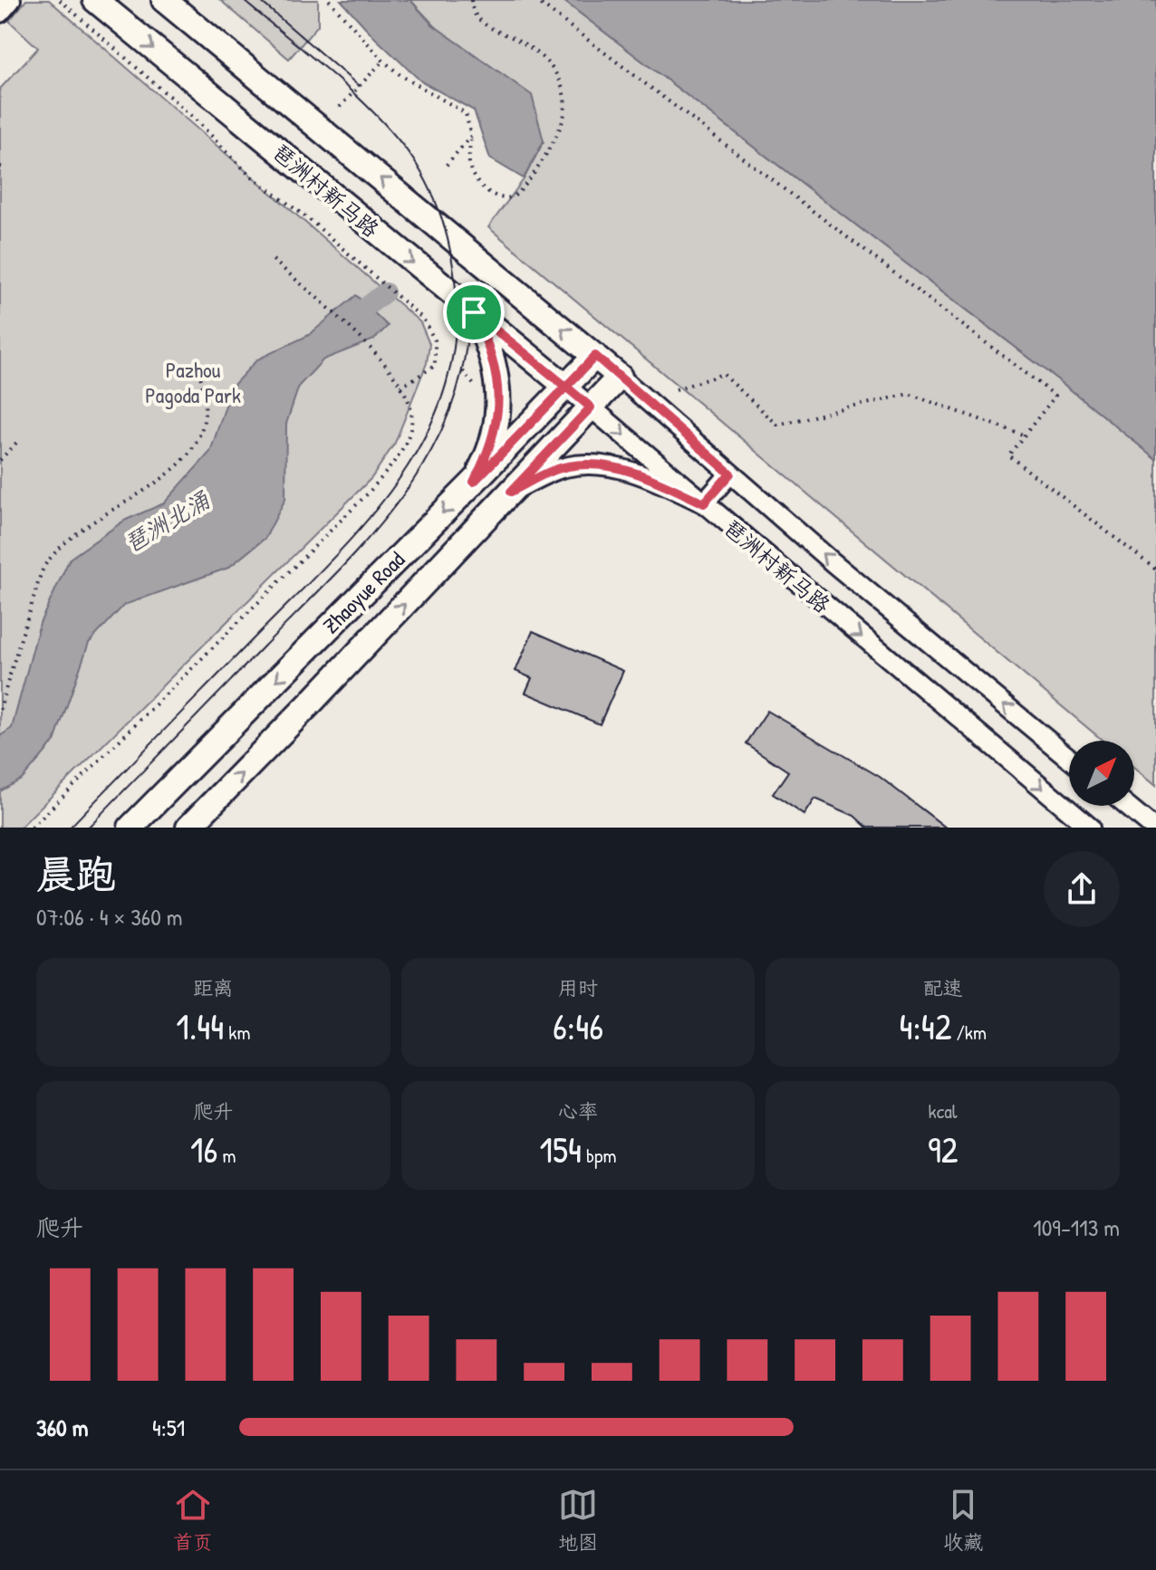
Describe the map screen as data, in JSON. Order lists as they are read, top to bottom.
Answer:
{
  "streets": {
    "main road": ["琶洲村新马路", "Zhaoyue Road"]
  },
  "crossings": [
    ["琶洲村新马路", "Zhaoyue Road"]
  ],
  "water": ["琶洲北涌"],
  "parks": ["Pazhou Pagoda Park"],
  "north": "top right",
  "page": {
    "heading": ["晨跑", "07:06 · 4 × 360 m"],
    "stats": [
      ["距离", "1.44 km"],
      ["用时", "6:46"],
      ["配速", "4:42 /km"],
      ["爬升", "16 m"],
      ["心率", "154 bpm"],
      ["kcal", "92"]
    ],
    "chart": ["爬升", "109–113 m"],
    "list": [
      {
        "name": "360 m",
        "note": "4:51"
      }
    ],
    "tabs": ["首页", "地图", "收藏"]
  }
}
